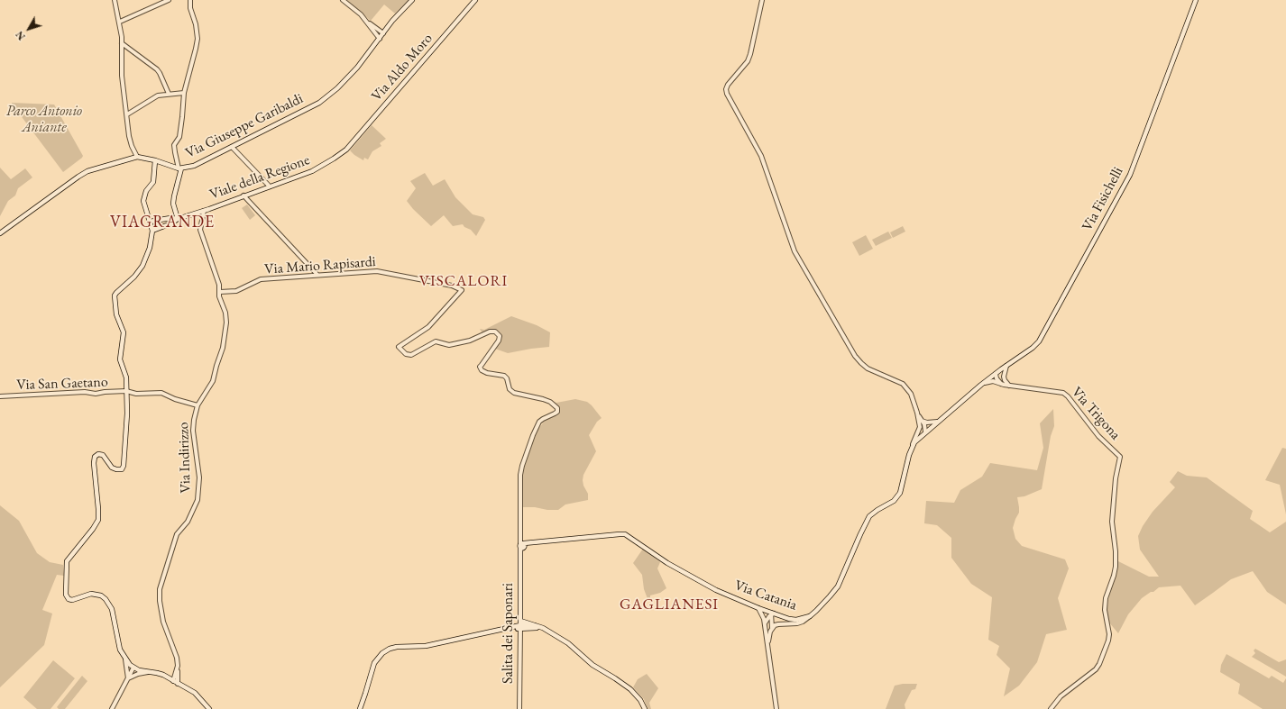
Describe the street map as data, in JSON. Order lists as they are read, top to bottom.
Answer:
{
  "streets": {
    "main road": [
      "Via Aldo Moro",
      "Via Giuseppe Garibaldi",
      "Viale della Regione",
      "Via Fisichelli",
      "Via Catania",
      "Salita dei Saponari"
    ],
    "street": [
      "Via Mario Rapisardi",
      "Via San Gaetano",
      "Via Trigona",
      "Via Indirizzo"
    ]
  },
  "crossings": [
    ["Via Aldo Moro", "Viale della Regione"],
    ["Viale della Regione", "Via Indirizzo"],
    ["Via Fisichelli", "Via Catania"],
    ["Via Mario Rapisardi", "Via Indirizzo"],
    ["Via San Gaetano", "Via Indirizzo"],
    ["Via Trigona", "Via Catania"],
    ["Via Catania", "Salita dei Saponari"]
  ],
  "districts": ["VIAGRANDE", "VISCALORI", "GAGLIANESI"],
  "parks": ["Parco Antonio Aniante"],
  "north": "bottom left"
}
